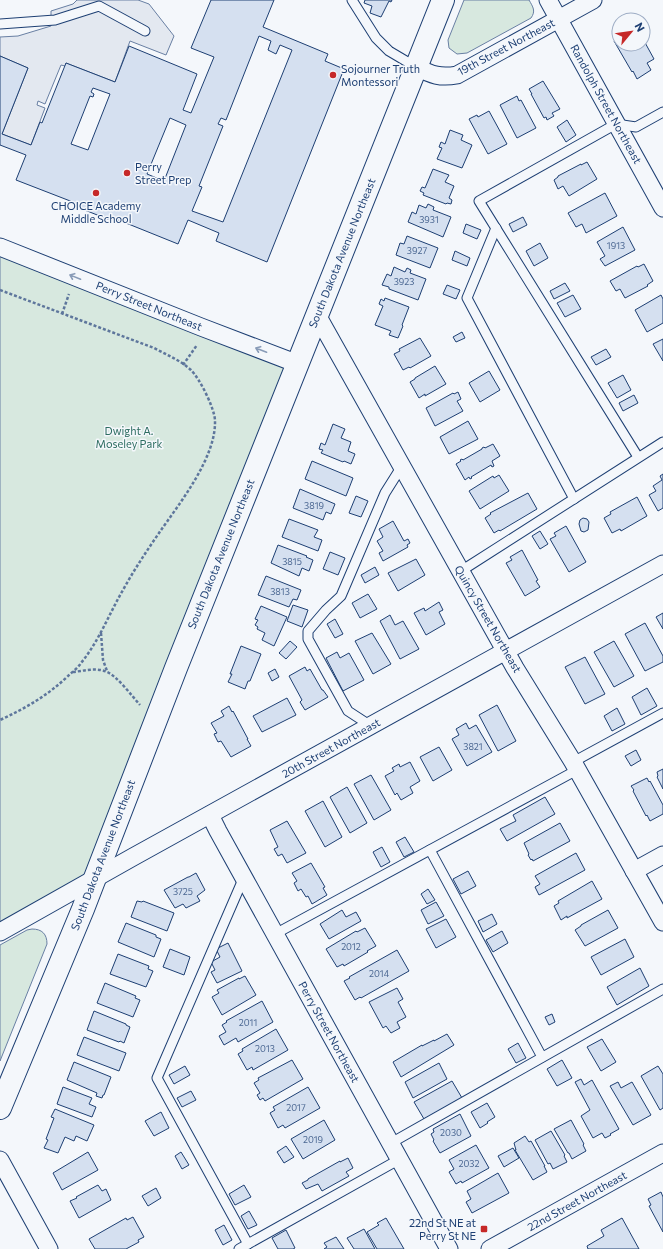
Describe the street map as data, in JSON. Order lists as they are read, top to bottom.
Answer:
{
  "streets": {
    "main road": ["South Dakota Avenue Northeast"],
    "street": [
      "19th Street Northeast",
      "Randolph Street Northeast",
      "Perry Street Northeast",
      "Quincy Street Northeast",
      "20th Street Northeast",
      "22nd Street Northeast"
    ]
  },
  "crossings": [
    ["19th Street Northeast", "Randolph Street Northeast"],
    ["19th Street Northeast", "South Dakota Avenue Northeast"],
    ["South Dakota Avenue Northeast", "Perry Street Northeast"],
    ["South Dakota Avenue Northeast", "Quincy Street Northeast"],
    ["South Dakota Avenue Northeast", "20th Street Northeast"],
    ["Perry Street Northeast", "20th Street Northeast"],
    ["Quincy Street Northeast", "20th Street Northeast"]
  ],
  "one_way": ["Perry Street Northeast"],
  "parks": ["Dwight A. Moseley Park"],
  "places": {
    "other": ["Sojourner Truth Montessori", "Perry Street Prep", "CHOICE Academy Middle School"],
    "transit": ["22nd St NE at Perry St NE"]
  },
  "house_numbers": [
    "3931",
    "1913",
    "3927",
    "3923",
    "3819",
    "3815",
    "3813",
    "3821",
    "3725",
    "2012",
    "2014",
    "2011",
    "2013",
    "2017",
    "2030",
    "2019",
    "2032"
  ],
  "north": "top right"
}
